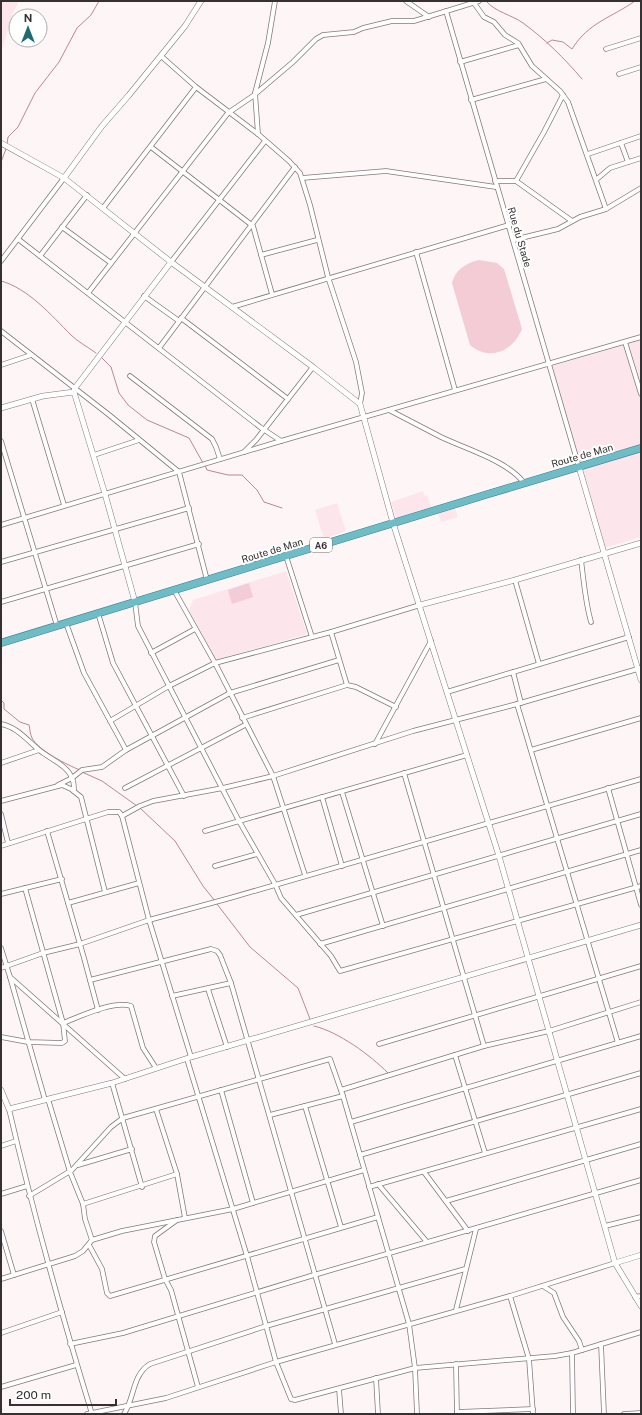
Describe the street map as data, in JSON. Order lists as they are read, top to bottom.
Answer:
{
  "streets": {
    "highway": ["Route de Man", "A6"],
    "street": ["Rue du Stade"]
  },
  "crossings": [
    ["Rue du Stade", "Route de Man"]
  ],
  "scale_bar": "200 m",
  "north": "top"
}
